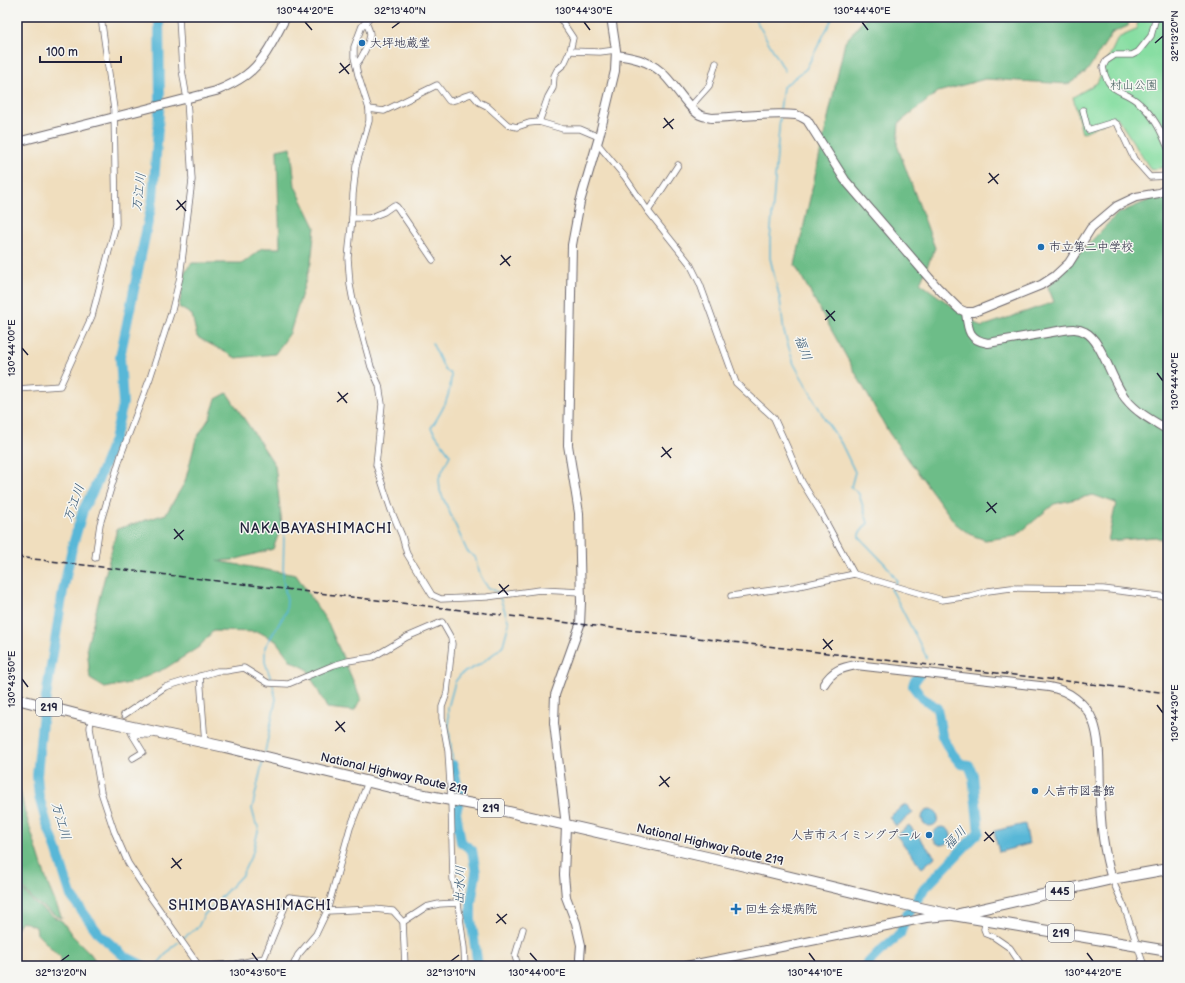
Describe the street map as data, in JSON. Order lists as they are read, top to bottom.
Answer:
{
  "streets": {
    "highway": ["219", "National Highway Route 219", "445"]
  },
  "crossings": [
    ["219", "National Highway Route 219"],
    ["219", "445"],
    ["National Highway Route 219", "445"]
  ],
  "districts": ["NAKABAYASHIMACHI", "SHIMOBAYASHIMACHI"],
  "water": ["万江川", "福川", "出水川"],
  "parks": ["村山公園"],
  "places": {
    "other": [
      "大坪地蔵堂",
      "市立第二中学校",
      "人吉市図書館",
      "人吉市スイミングプール"
    ],
    "health": ["回生会堤病院"]
  },
  "scale_bar": "100 m",
  "coordinates": [
    "130°44'20\"E",
    "32°13'40\"N",
    "130°44'30\"E",
    "130°44'40\"E",
    "32°13'20\"N",
    "130°44'00\"E",
    "130°43'50\"E",
    "32°13'10\"N",
    "130°44'10\"E"
  ]
}
